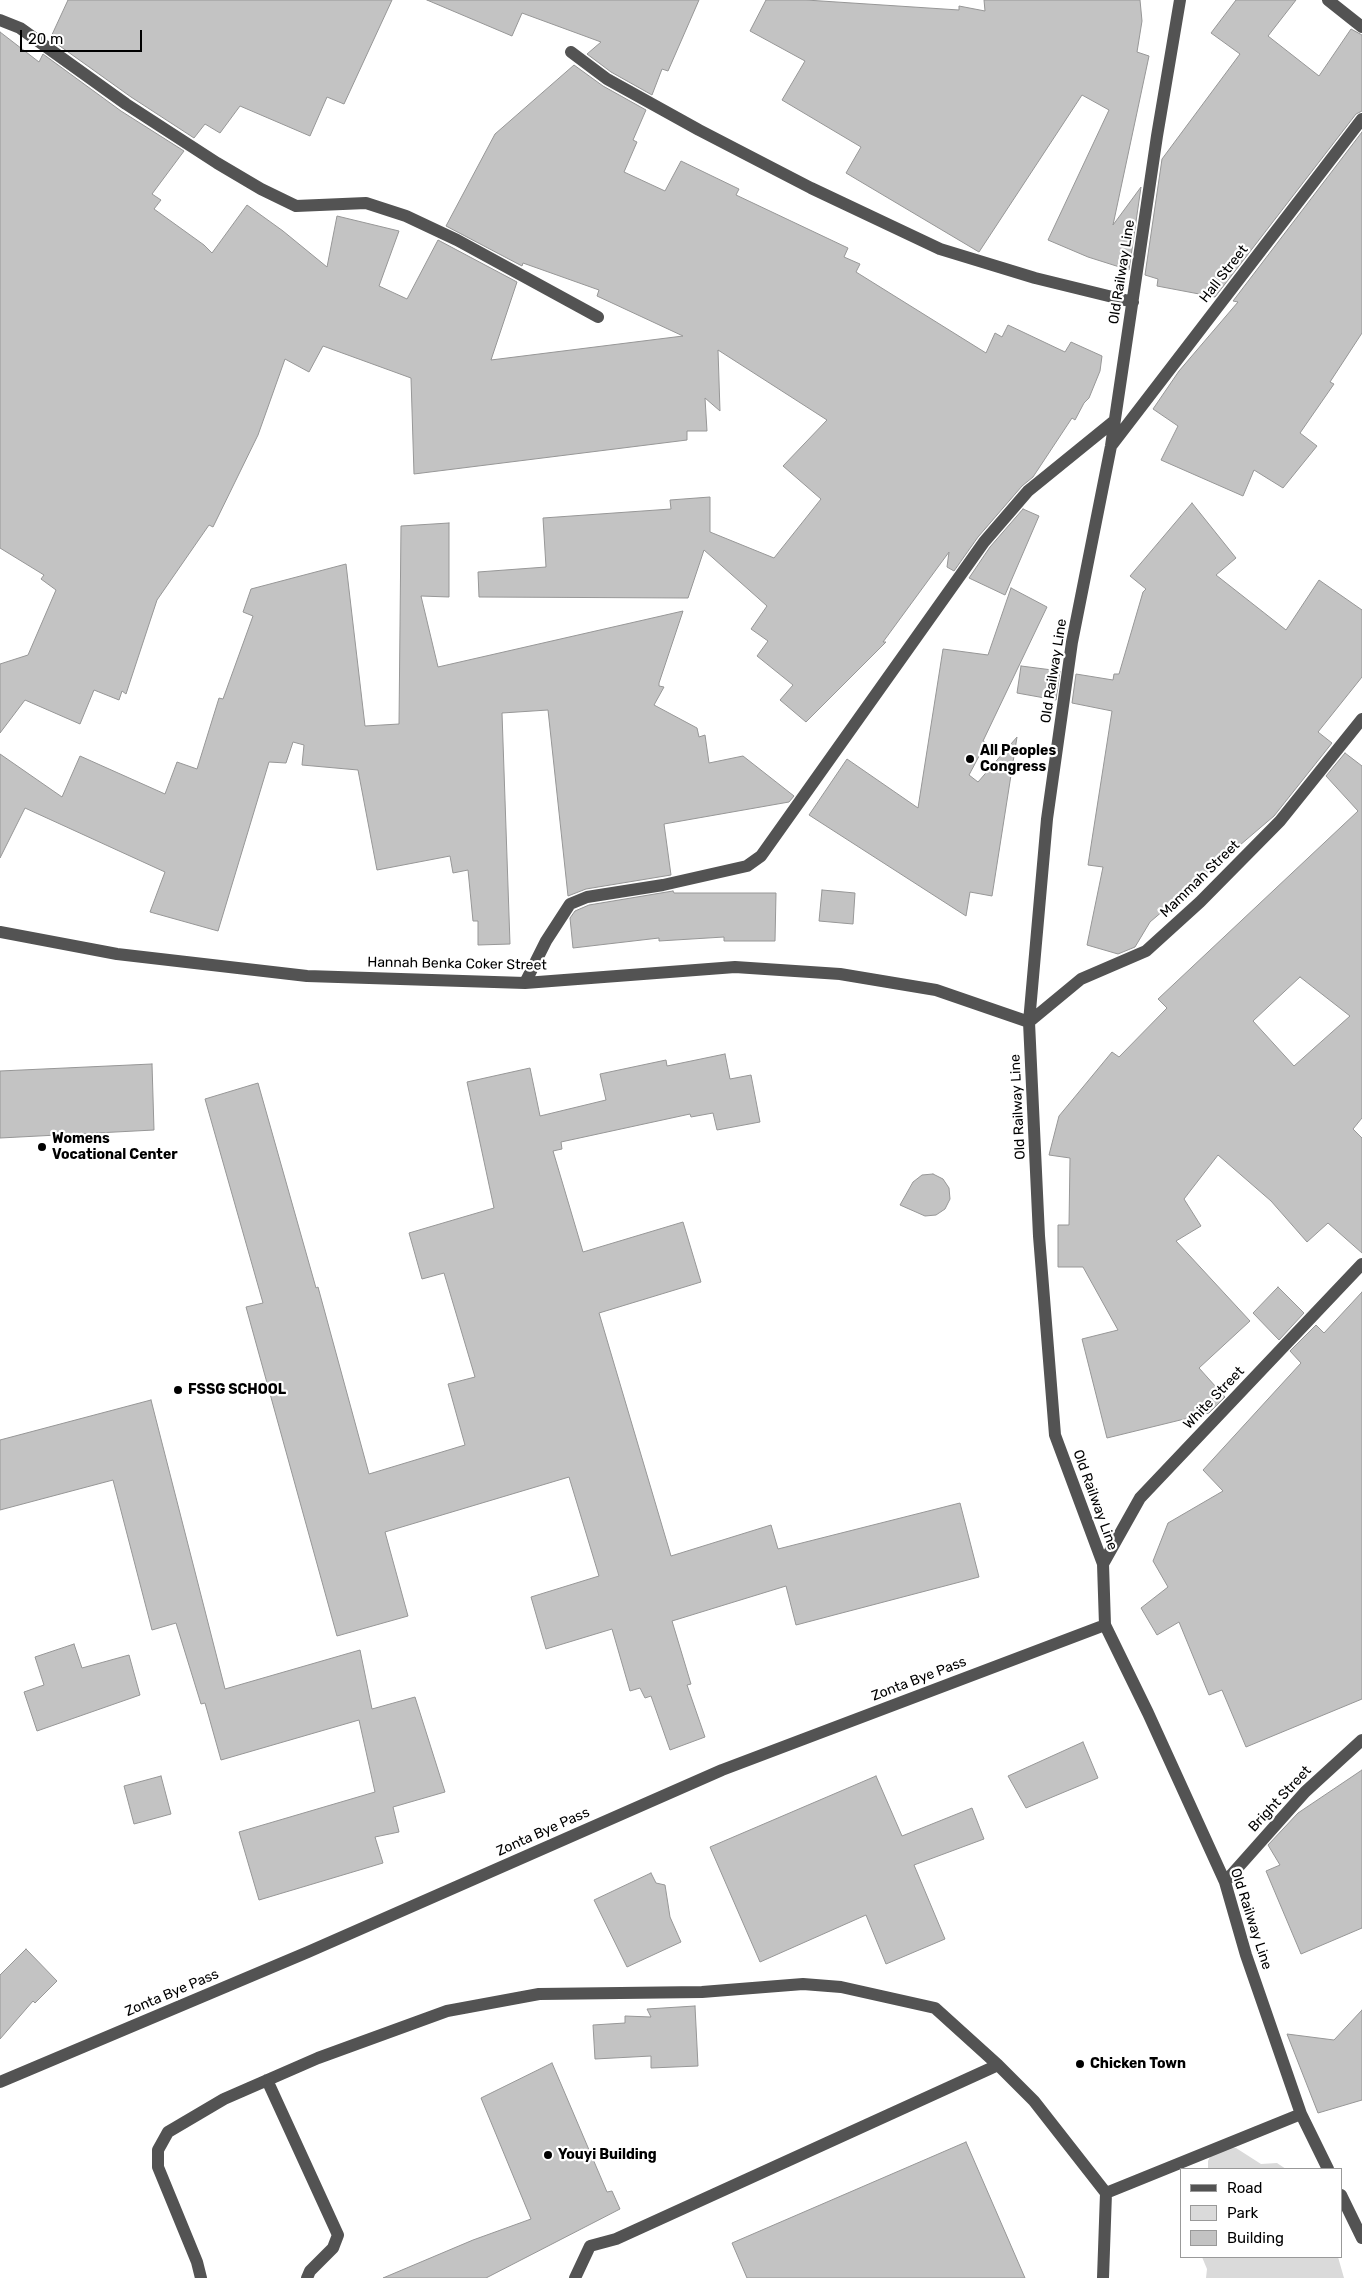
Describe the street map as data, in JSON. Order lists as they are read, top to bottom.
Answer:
{
  "streets": {
    "street": [
      "Old Railway Line",
      "Hall Street",
      "Mammah Street",
      "Hannah Benka Coker Street",
      "White Street",
      "Zonta Bye Pass",
      "Bright Street"
    ]
  },
  "crossings": [
    ["Old Railway Line", "Hall Street"],
    ["Old Railway Line", "Mammah Street"],
    ["Old Railway Line", "Hannah Benka Coker Street"],
    ["Old Railway Line", "White Street"],
    ["Old Railway Line", "Zonta Bye Pass"],
    ["Old Railway Line", "Bright Street"],
    ["Mammah Street", "Hannah Benka Coker Street"]
  ],
  "places": [
    "All Peoples Congress",
    "Womens Vocational Center",
    "FSSG SCHOOL",
    "Chicken Town",
    "Youyi Building"
  ],
  "legend": ["Road", "Park", "Building"],
  "scale_bar": "20 m"
}
